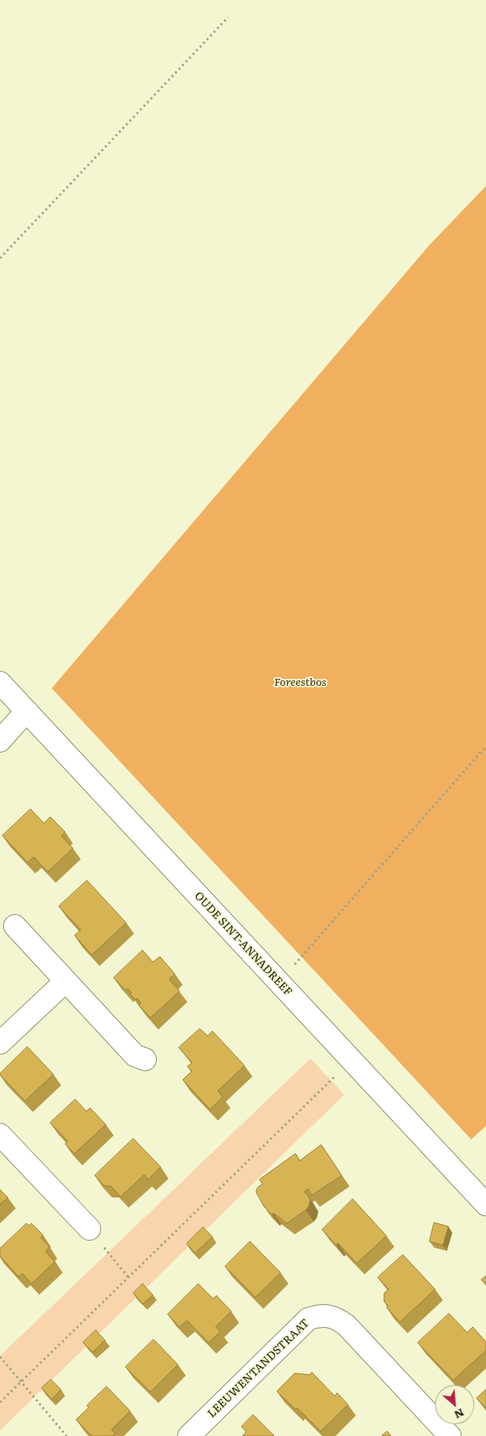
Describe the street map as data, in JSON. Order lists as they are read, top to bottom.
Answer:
{
  "streets": {
    "street": ["OUDE SINT-ANNADREEF", "LEEUWENTANDSTRAAT"]
  },
  "parks": ["Foreestbos"],
  "north": "bottom right"
}
